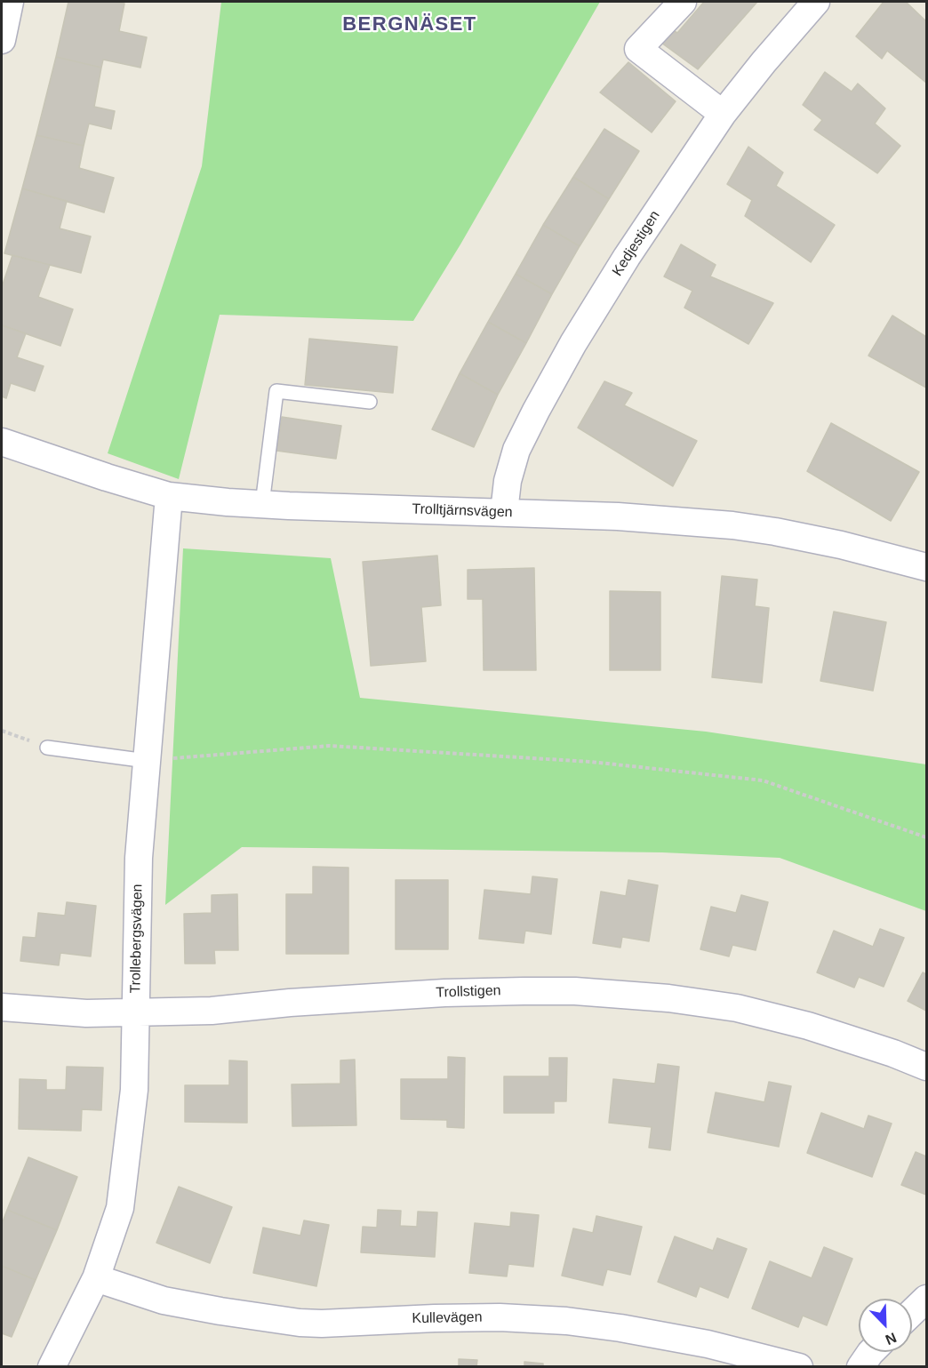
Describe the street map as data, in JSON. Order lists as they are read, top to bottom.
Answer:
{
  "streets": {
    "street": [
      "Kedjestigen",
      "Trolltjärnsvägen",
      "Trollebergsvägen",
      "Trollstigen",
      "Kullevägen"
    ]
  },
  "crossings": [
    ["Kedjestigen", "Trolltjärnsvägen"],
    ["Trolltjärnsvägen", "Trollebergsvägen"],
    ["Trollebergsvägen", "Trollstigen"],
    ["Trollebergsvägen", "Kullevägen"]
  ],
  "districts": ["BERGNÄSET"],
  "north": "bottom right"
}
